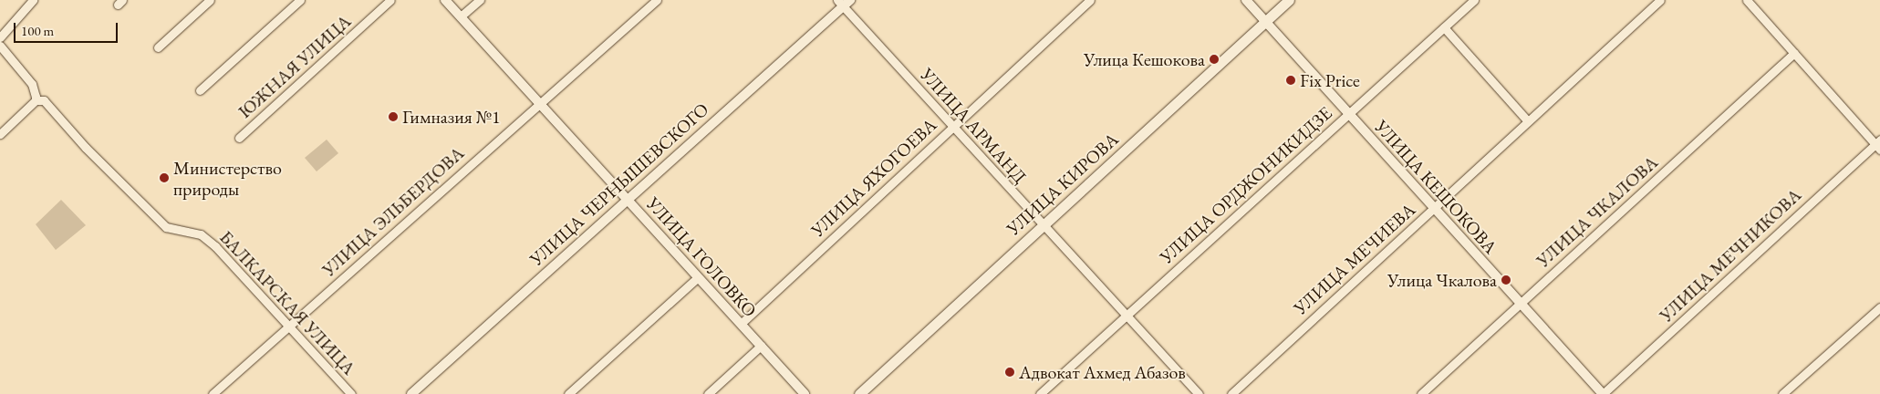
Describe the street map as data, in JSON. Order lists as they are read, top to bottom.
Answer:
{
  "streets": {
    "main road": ["УЛИЦА КИРОВА"],
    "street": [
      "ЮЖНАЯ УЛИЦА",
      "УЛИЦА АРМАНД",
      "УЛИЦА ЯХОГОЕВА",
      "УЛИЦА ЧЕРНЫШЕВСКОГО",
      "УЛИЦА ОРДЖОНИКИДЗЕ",
      "УЛИЦА КЕШОКОВА",
      "УЛИЦА ЭЛЬБЕРДОВА",
      "УЛИЦА ЧКАЛОВА",
      "УЛИЦА МЕЧНИКОВА",
      "УЛИЦА ГОЛОВКО",
      "УЛИЦА МЕЧИЕВА",
      "БАЛКАРСКАЯ УЛИЦА"
    ]
  },
  "crossings": [
    ["УЛИЦА АРМАНД", "УЛИЦА ЯХОГОЕВА"],
    ["УЛИЦА АРМАНД", "УЛИЦА ЧЕРНЫШЕВСКОГО"],
    ["УЛИЦА АРМАНД", "УЛИЦА КИРОВА"],
    ["УЛИЦА АРМАНД", "УЛИЦА ОРДЖОНИКИДЗЕ"],
    ["УЛИЦА ЯХОГОЕВА", "УЛИЦА ГОЛОВКО"],
    ["УЛИЦА ЧЕРНЫШЕВСКОГО", "УЛИЦА ГОЛОВКО"],
    ["УЛИЦА КИРОВА", "УЛИЦА КЕШОКОВА"],
    ["УЛИЦА ОРДЖОНИКИДЗЕ", "УЛИЦА КЕШОКОВА"],
    ["УЛИЦА КЕШОКОВА", "УЛИЦА ЧКАЛОВА"],
    ["УЛИЦА КЕШОКОВА", "УЛИЦА МЕЧНИКОВА"],
    ["УЛИЦА КЕШОКОВА", "УЛИЦА МЕЧИЕВА"],
    ["УЛИЦА ЭЛЬБЕРДОВА", "УЛИЦА ГОЛОВКО"],
    ["УЛИЦА ЭЛЬБЕРДОВА", "БАЛКАРСКАЯ УЛИЦА"]
  ],
  "places": [
    "Улица Кешокова",
    "Fix Price",
    "Гимназия №1",
    "Министерство природы",
    "Улица Чкалова",
    "Адвокат Ахмед Абазов"
  ],
  "scale_bar": "100 m"
}
